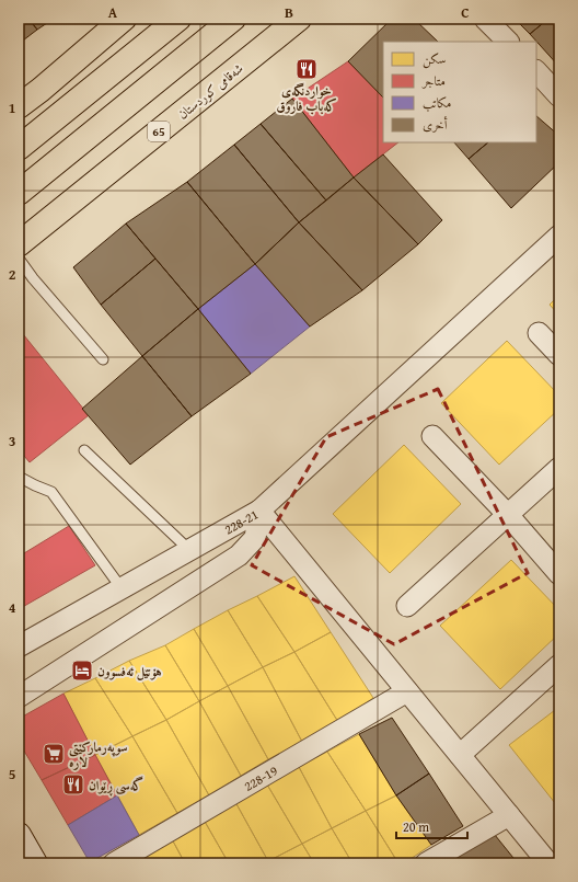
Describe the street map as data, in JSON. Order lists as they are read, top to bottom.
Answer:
{
  "streets": {
    "highway": ["شەقامی کوردستان", "65"],
    "street": ["228-21", "228-19"]
  },
  "places": {
    "restaurant": ["خواردنگەی کەباب فاروق", "گەسی ڕێوان"],
    "hotel": ["هۆتێل ئەفسوون"],
    "supermarket": ["سوپەرمارکێتی لارە"]
  },
  "legend": [
    "سكن",
    "متاجر",
    "مكاتب",
    "أخرى"
  ],
  "scale_bar": "20 m",
  "grid": {
    "columns": ["A", "B", "C"],
    "rows": [
      "1",
      "2",
      "3",
      "4",
      "5"
    ]
  }
}
